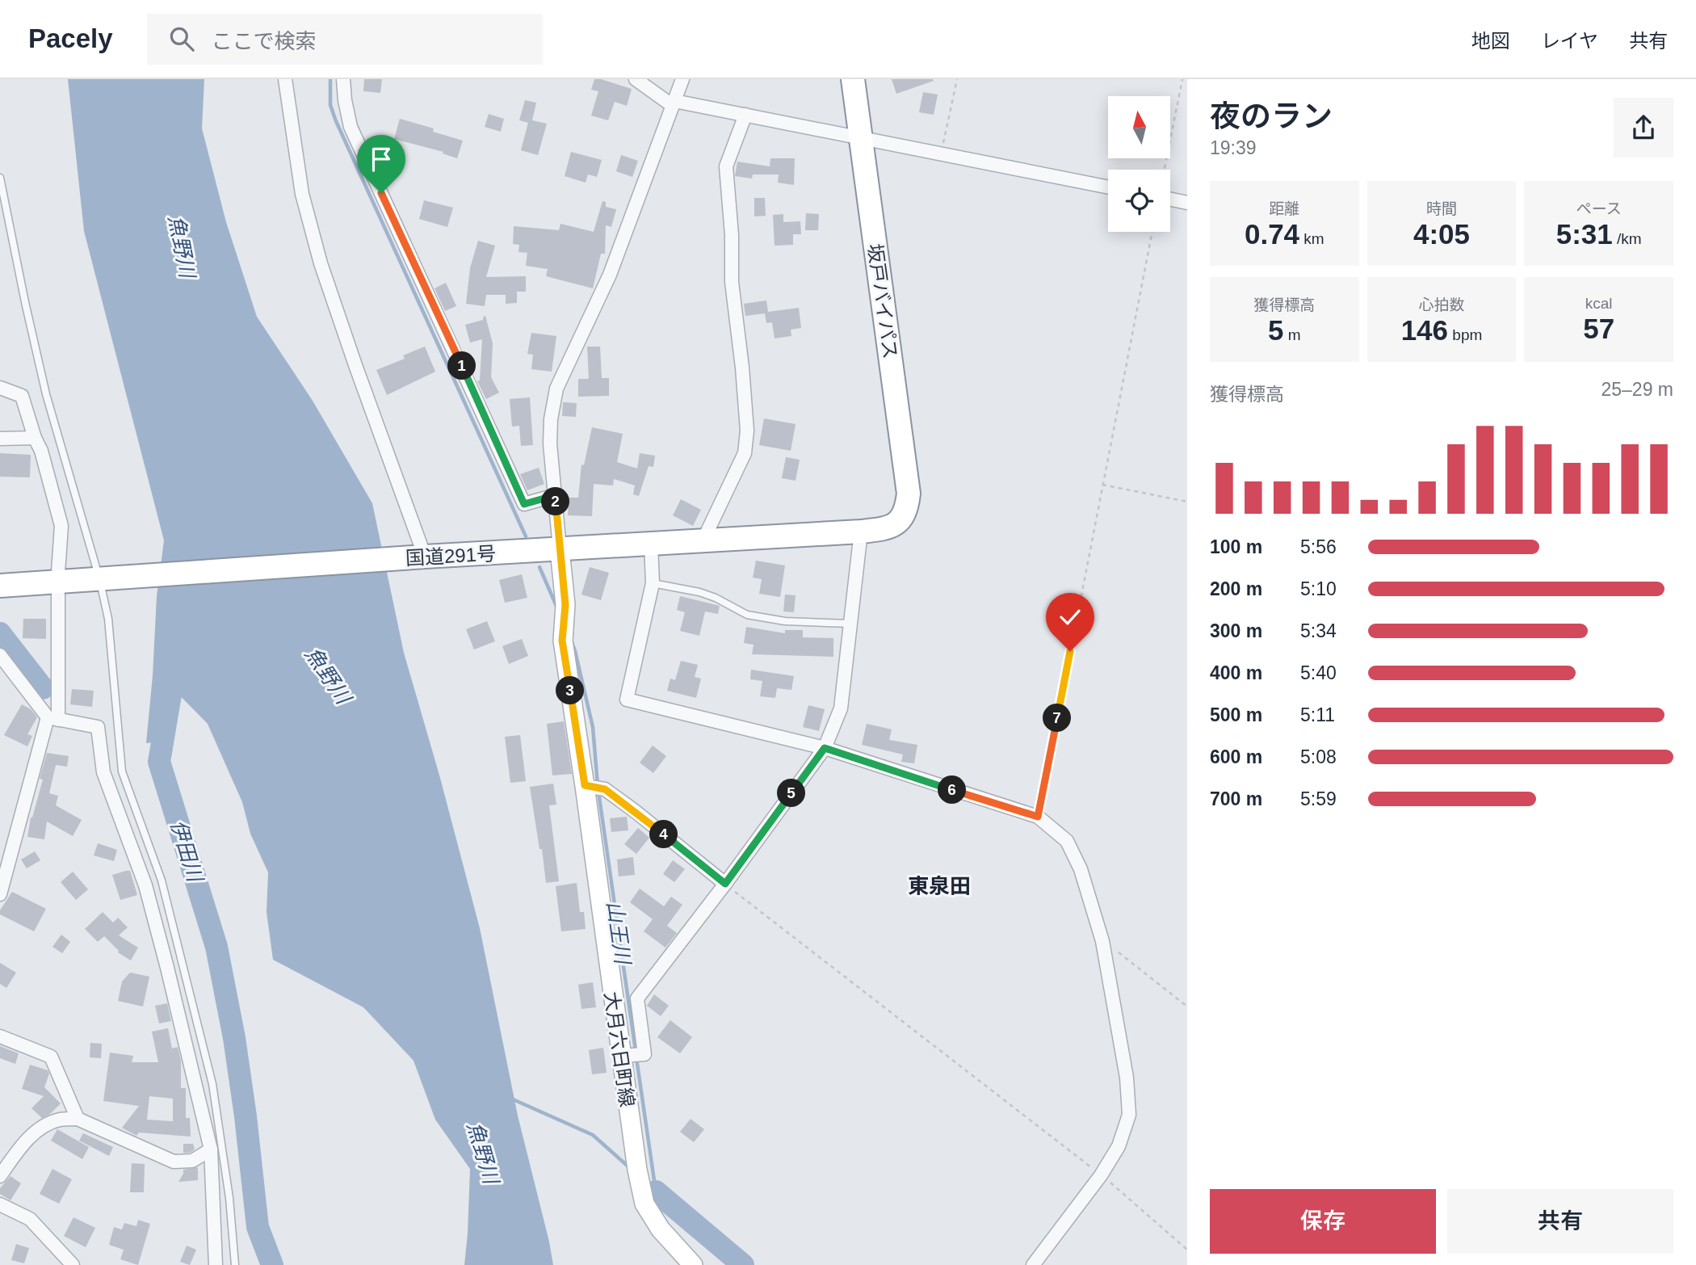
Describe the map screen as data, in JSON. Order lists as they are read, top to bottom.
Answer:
{
  "streets": {
    "highway": ["坂戸バイパス", "国道291号"],
    "main road": ["大月六日町線"]
  },
  "crossings": [
    ["坂戸バイパス", "国道291号"],
    ["国道291号", "大月六日町線"]
  ],
  "districts": ["東泉田"],
  "water": ["魚野川", "伊田川", "山王川"],
  "north": "top",
  "page": {
    "header": "Pacely",
    "search": "ここで検索",
    "nav": ["地図", "レイヤ", "共有"],
    "heading": ["夜のラン", "19:39"],
    "stats": [
      ["距離", "0.74 km"],
      ["時間", "4:05"],
      ["ペース", "5:31 /km"],
      ["獲得標高", "5 m"],
      ["心拍数", "146 bpm"],
      ["kcal", "57"]
    ],
    "pins": [
      "1",
      "2",
      "3",
      "7",
      "6",
      "5",
      "4"
    ],
    "chart": ["獲得標高", "25–29 m"],
    "list": [
      {
        "name": "100 m",
        "note": "5:56"
      },
      {
        "name": "200 m",
        "note": "5:10"
      },
      {
        "name": "300 m",
        "note": "5:34"
      },
      {
        "name": "400 m",
        "note": "5:40"
      },
      {
        "name": "500 m",
        "note": "5:11"
      },
      {
        "name": "600 m",
        "note": "5:08"
      },
      {
        "name": "700 m",
        "note": "5:59"
      }
    ],
    "buttons": ["保存", "共有"]
  }
}
